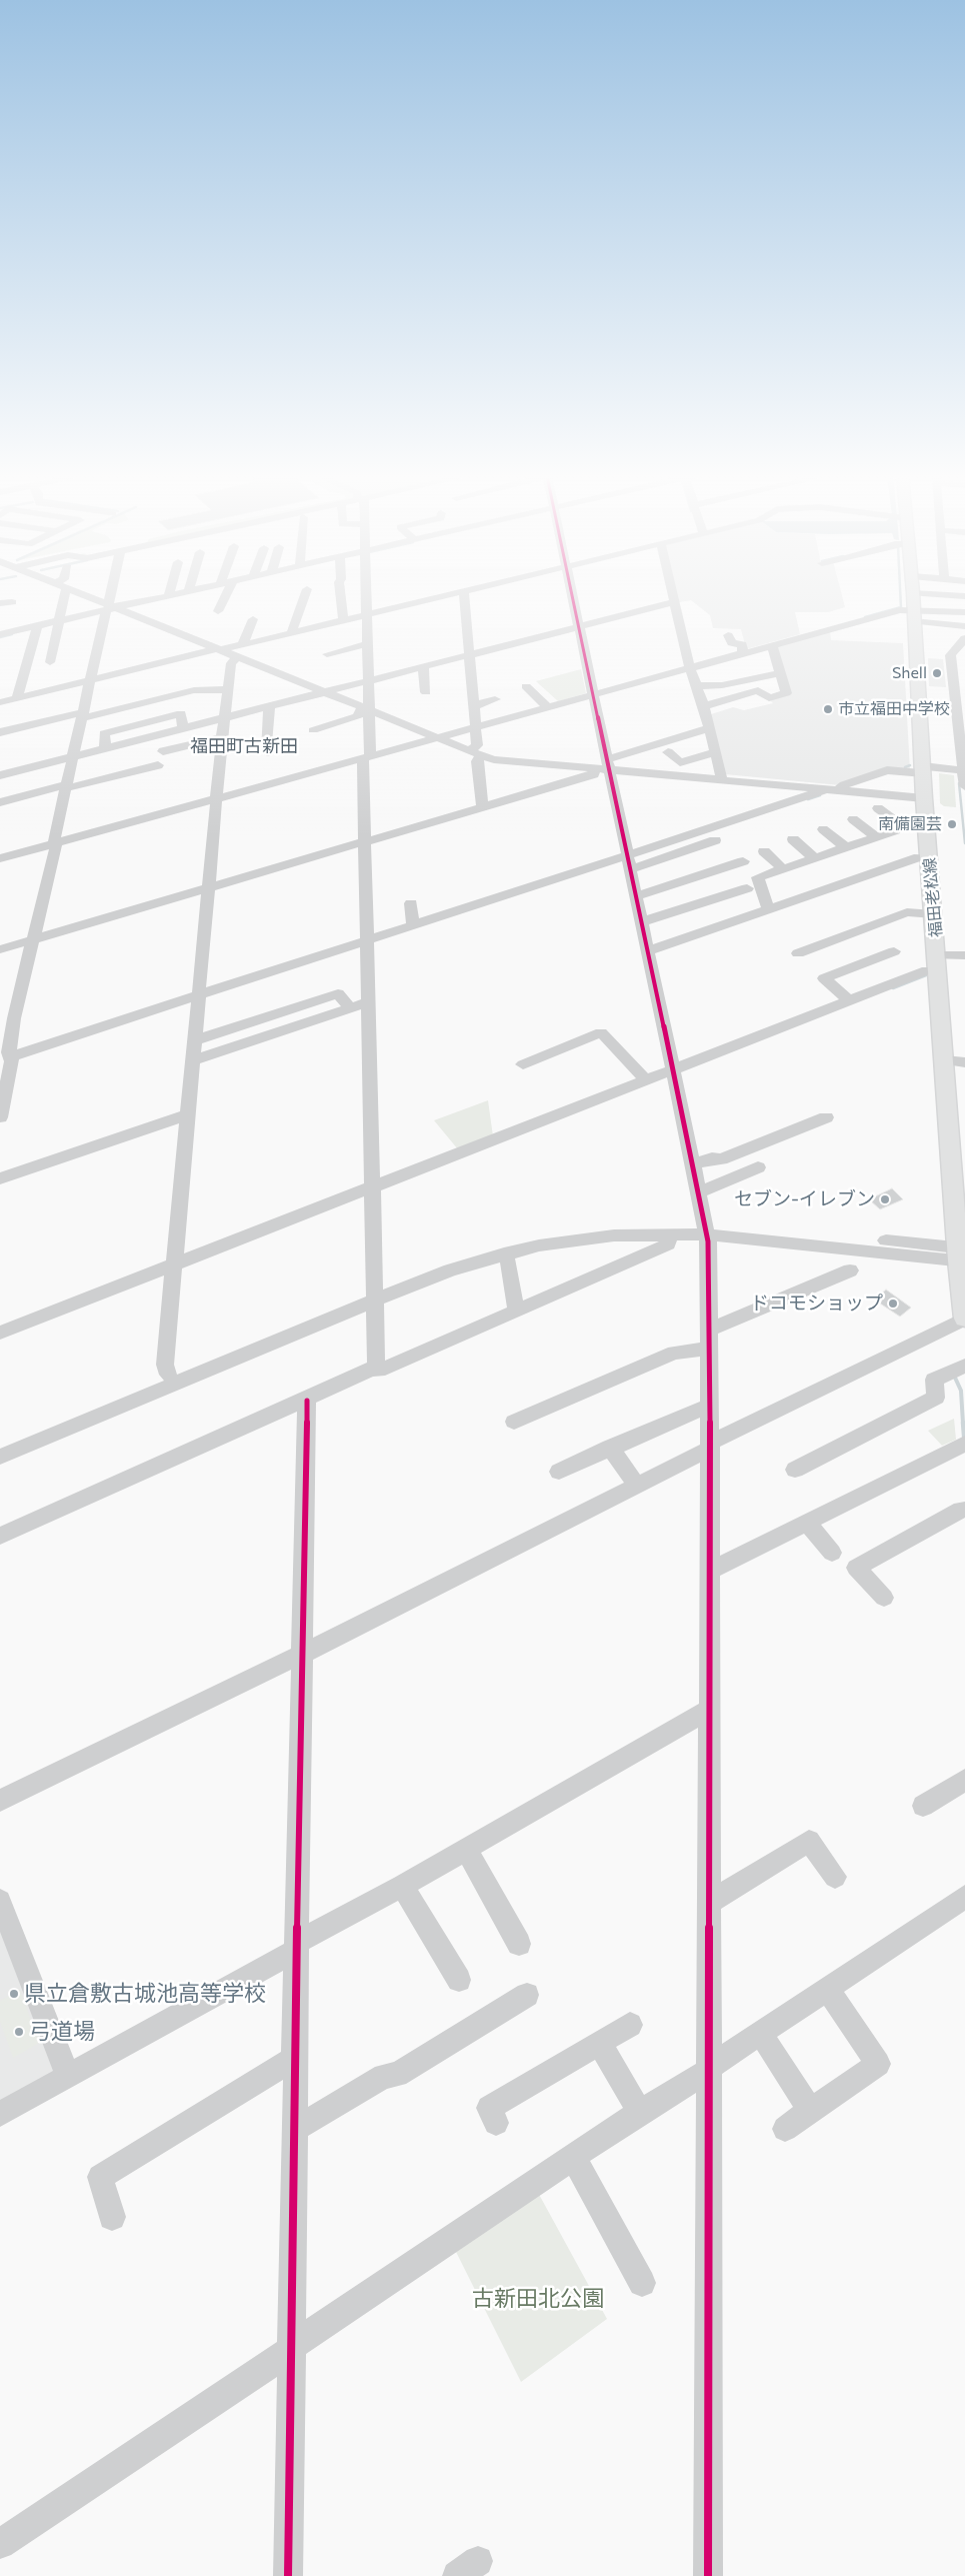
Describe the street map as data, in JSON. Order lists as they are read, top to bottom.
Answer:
{
  "streets": {
    "main road": ["福田老松線"]
  },
  "districts": ["福田町古新田"],
  "parks": ["古新田北公園"],
  "places": [
    "Shell",
    "市立福田中学校",
    "南備園芸",
    "セブン-イレブン",
    "ドコモショップ",
    "県立倉敷古城池高等学校",
    "弓道場"
  ]
}
